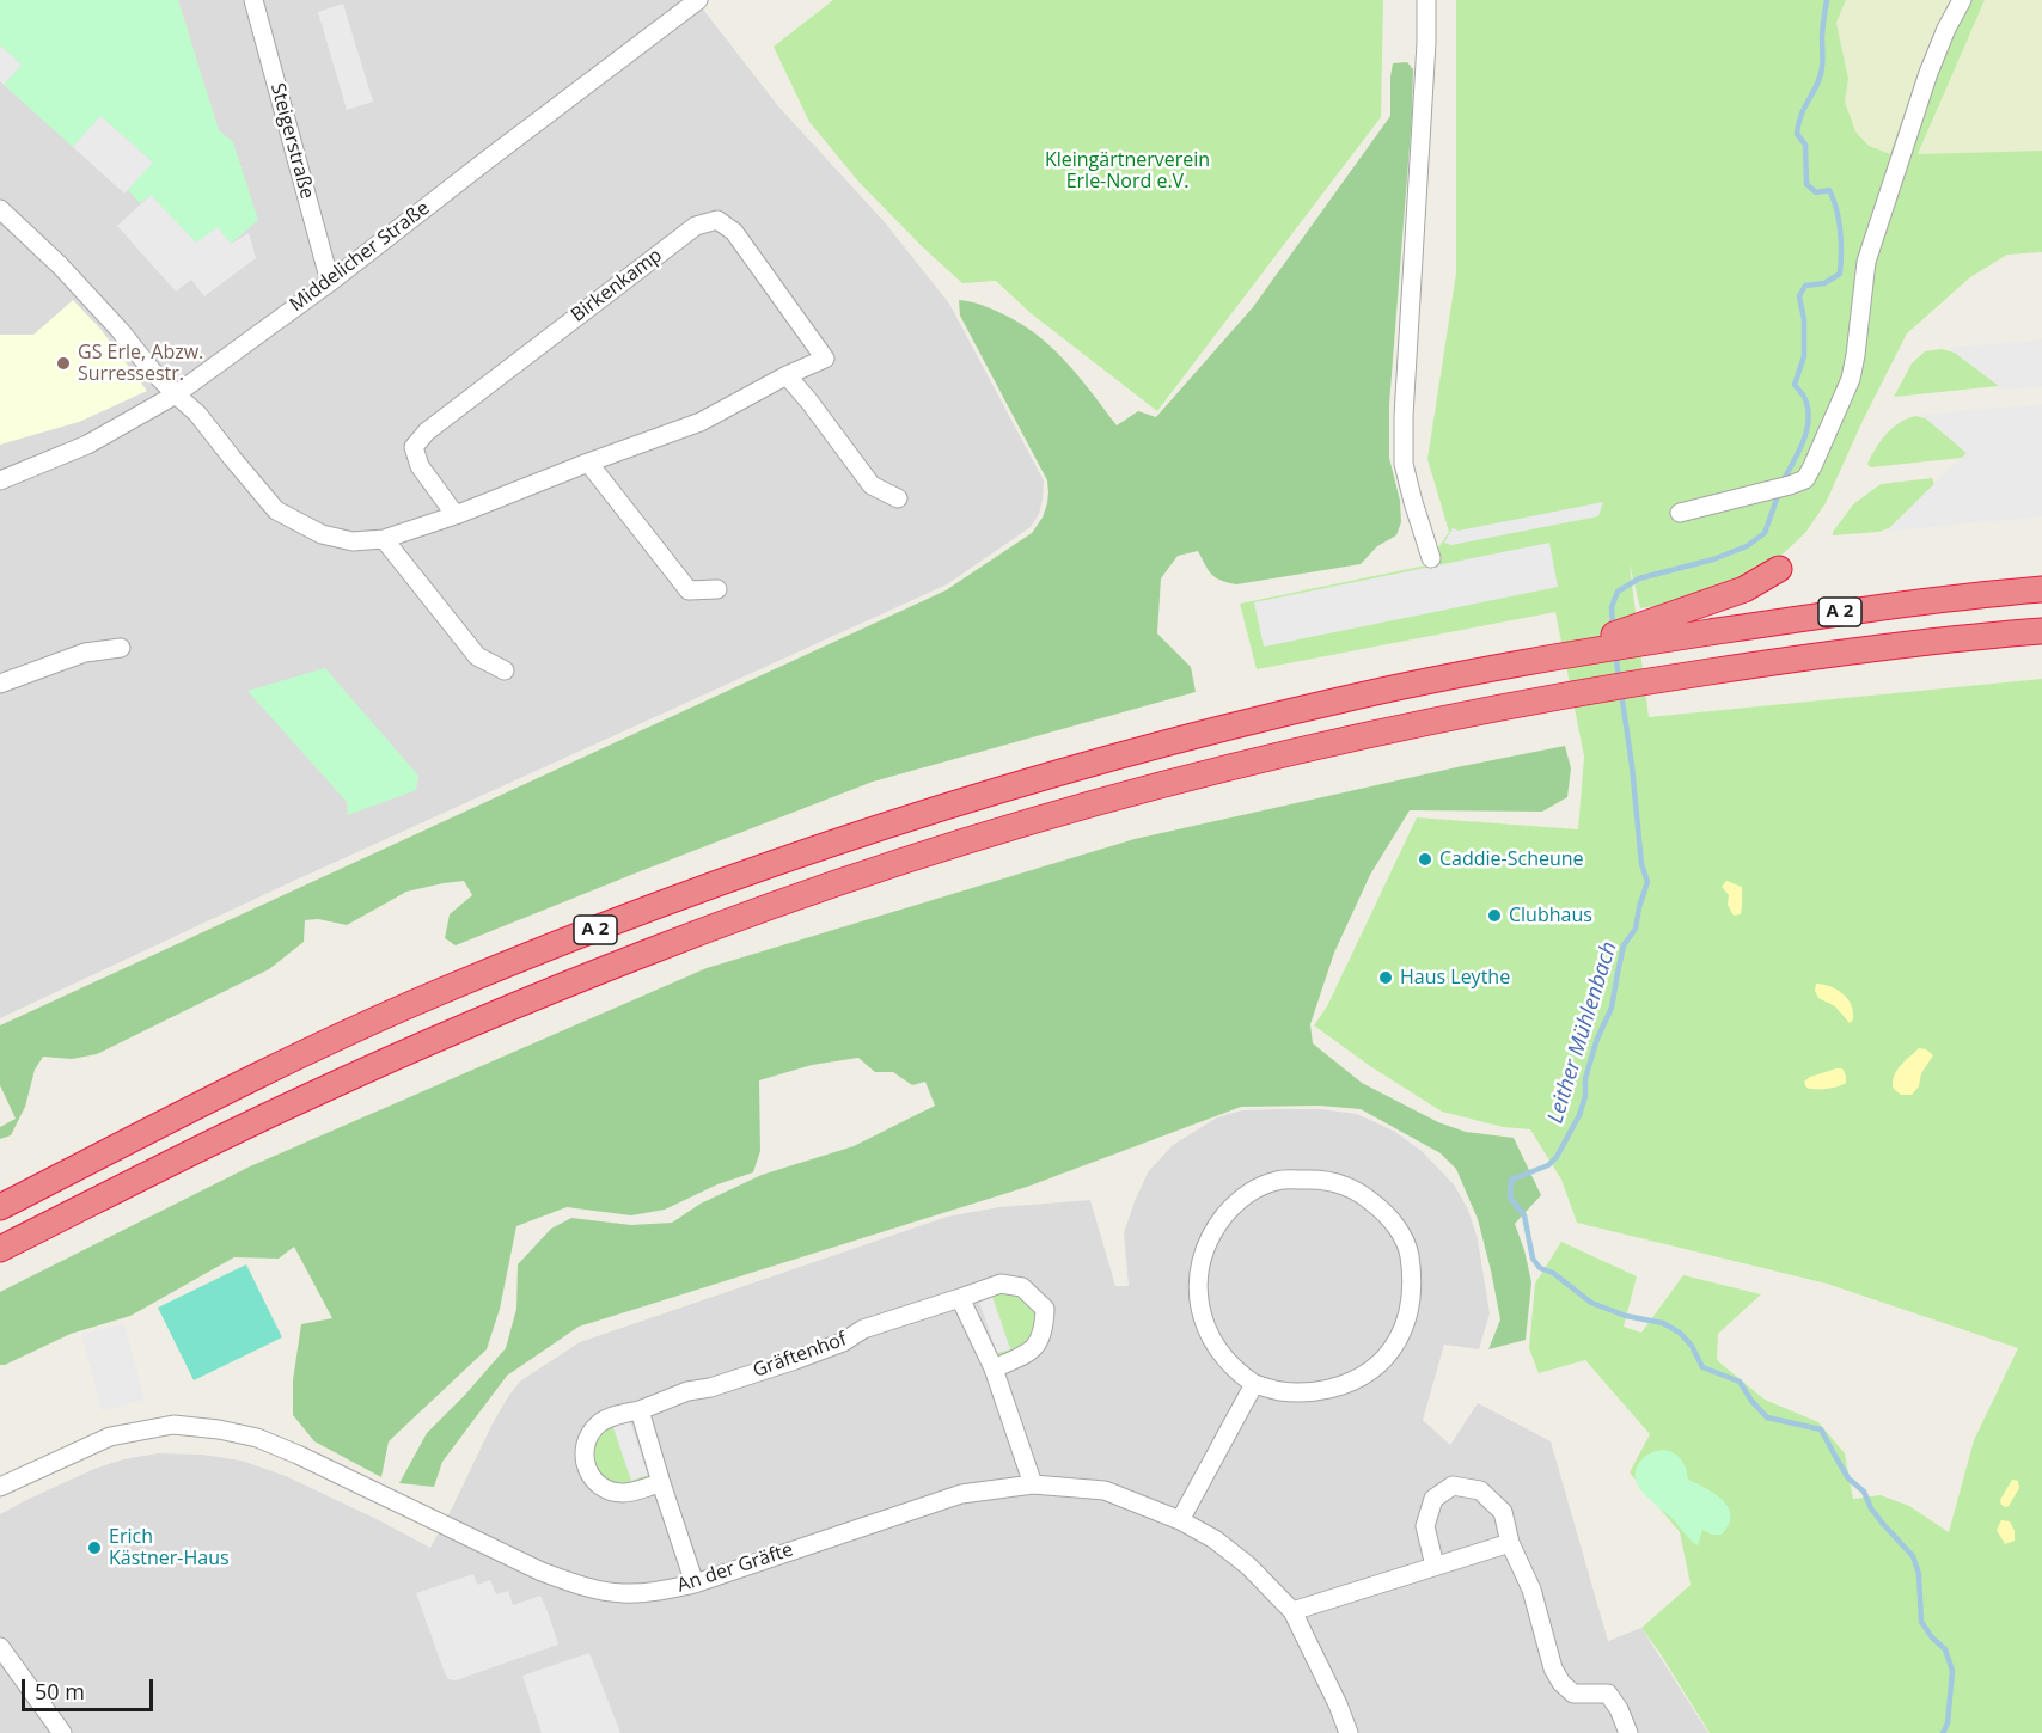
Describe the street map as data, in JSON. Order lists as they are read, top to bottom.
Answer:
{
  "streets": {
    "highway": ["A 2"],
    "street": [
      "Steigerstraße",
      "Middelicher Straße",
      "Birkenkamp",
      "Gräftenhof",
      "An der Gräfte"
    ]
  },
  "crossings": [
    ["Steigerstraße", "Middelicher Straße"],
    ["Middelicher Straße", "Birkenkamp"]
  ],
  "water": ["Leither Mühlenbach"],
  "parks": ["Kleingärtnerverein Erle-Nord e.V."],
  "places": [
    "GS Erle, Abzw. Surressestr.",
    "Caddie-Scheune",
    "Clubhaus",
    "Haus Leythe",
    "Erich Kästner-Haus"
  ],
  "scale_bar": "50 m"
}
